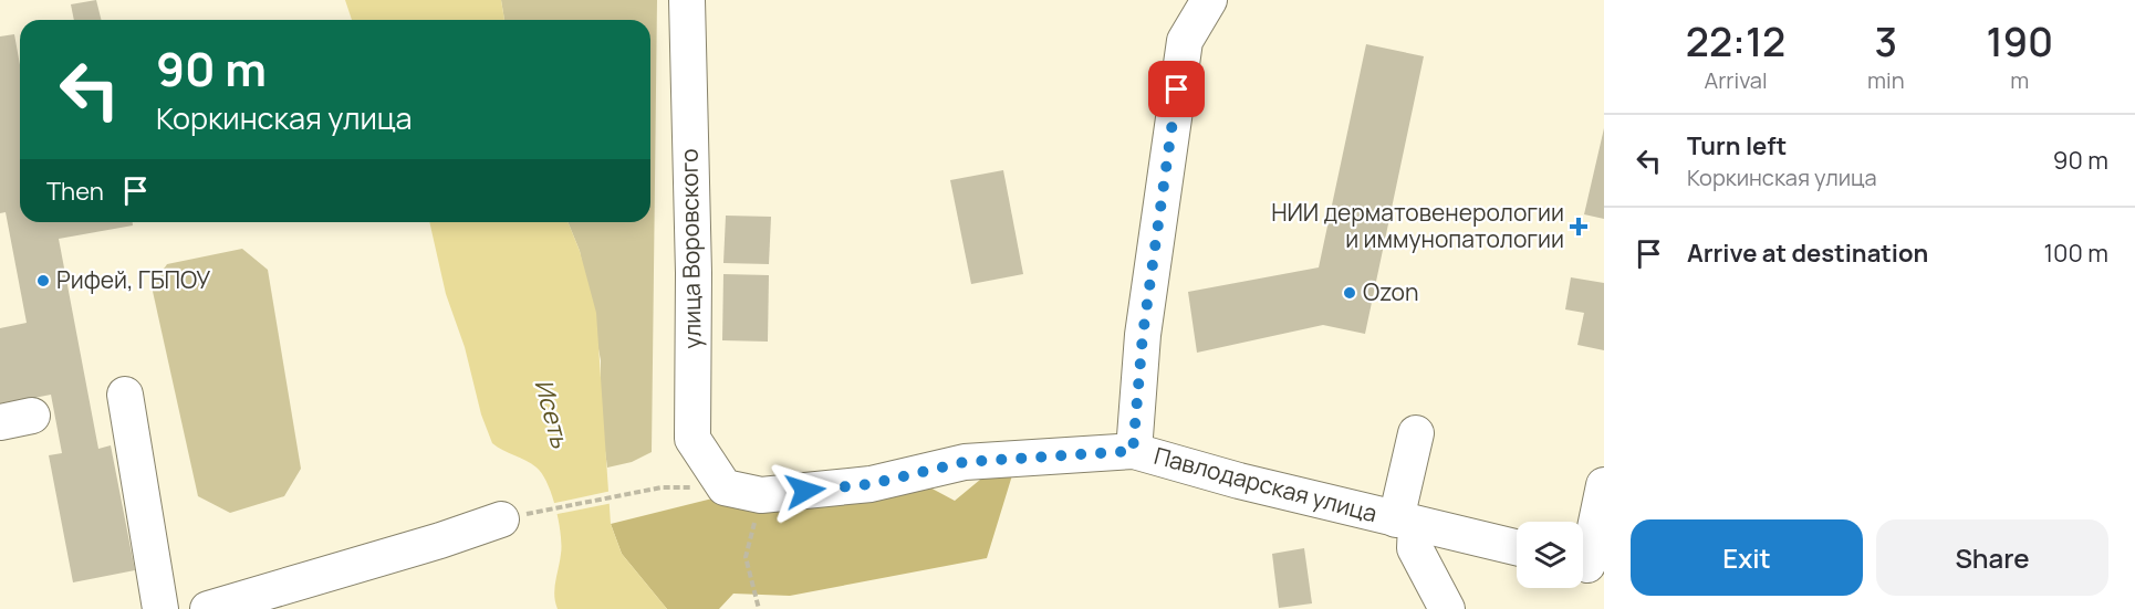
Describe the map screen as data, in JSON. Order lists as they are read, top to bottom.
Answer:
{
  "streets": {
    "street": ["улица Воровского", "Павлодарская улица"]
  },
  "crossings": [
    ["улица Воровского", "Павлодарская улица"]
  ],
  "water": ["Исеть"],
  "places": {
    "health": ["НИИ дерматовенерологии и иммунопатологии"],
    "other": ["Рифей, ГБПОУ", "Ozon"]
  },
  "page": {
    "eta": [
      "22:12",
      "Arrival",
      "3",
      "min",
      "190",
      "m"
    ],
    "turn": ["90 m", "Коркинская улица"],
    "list": [
      {
        "name": "Turn left",
        "note": "Коркинская улица",
        "value": "90 m"
      },
      {
        "name": "Arrive at destination",
        "value": "100 m"
      }
    ],
    "then": "Then",
    "buttons": ["Exit", "Share"]
  }
}
